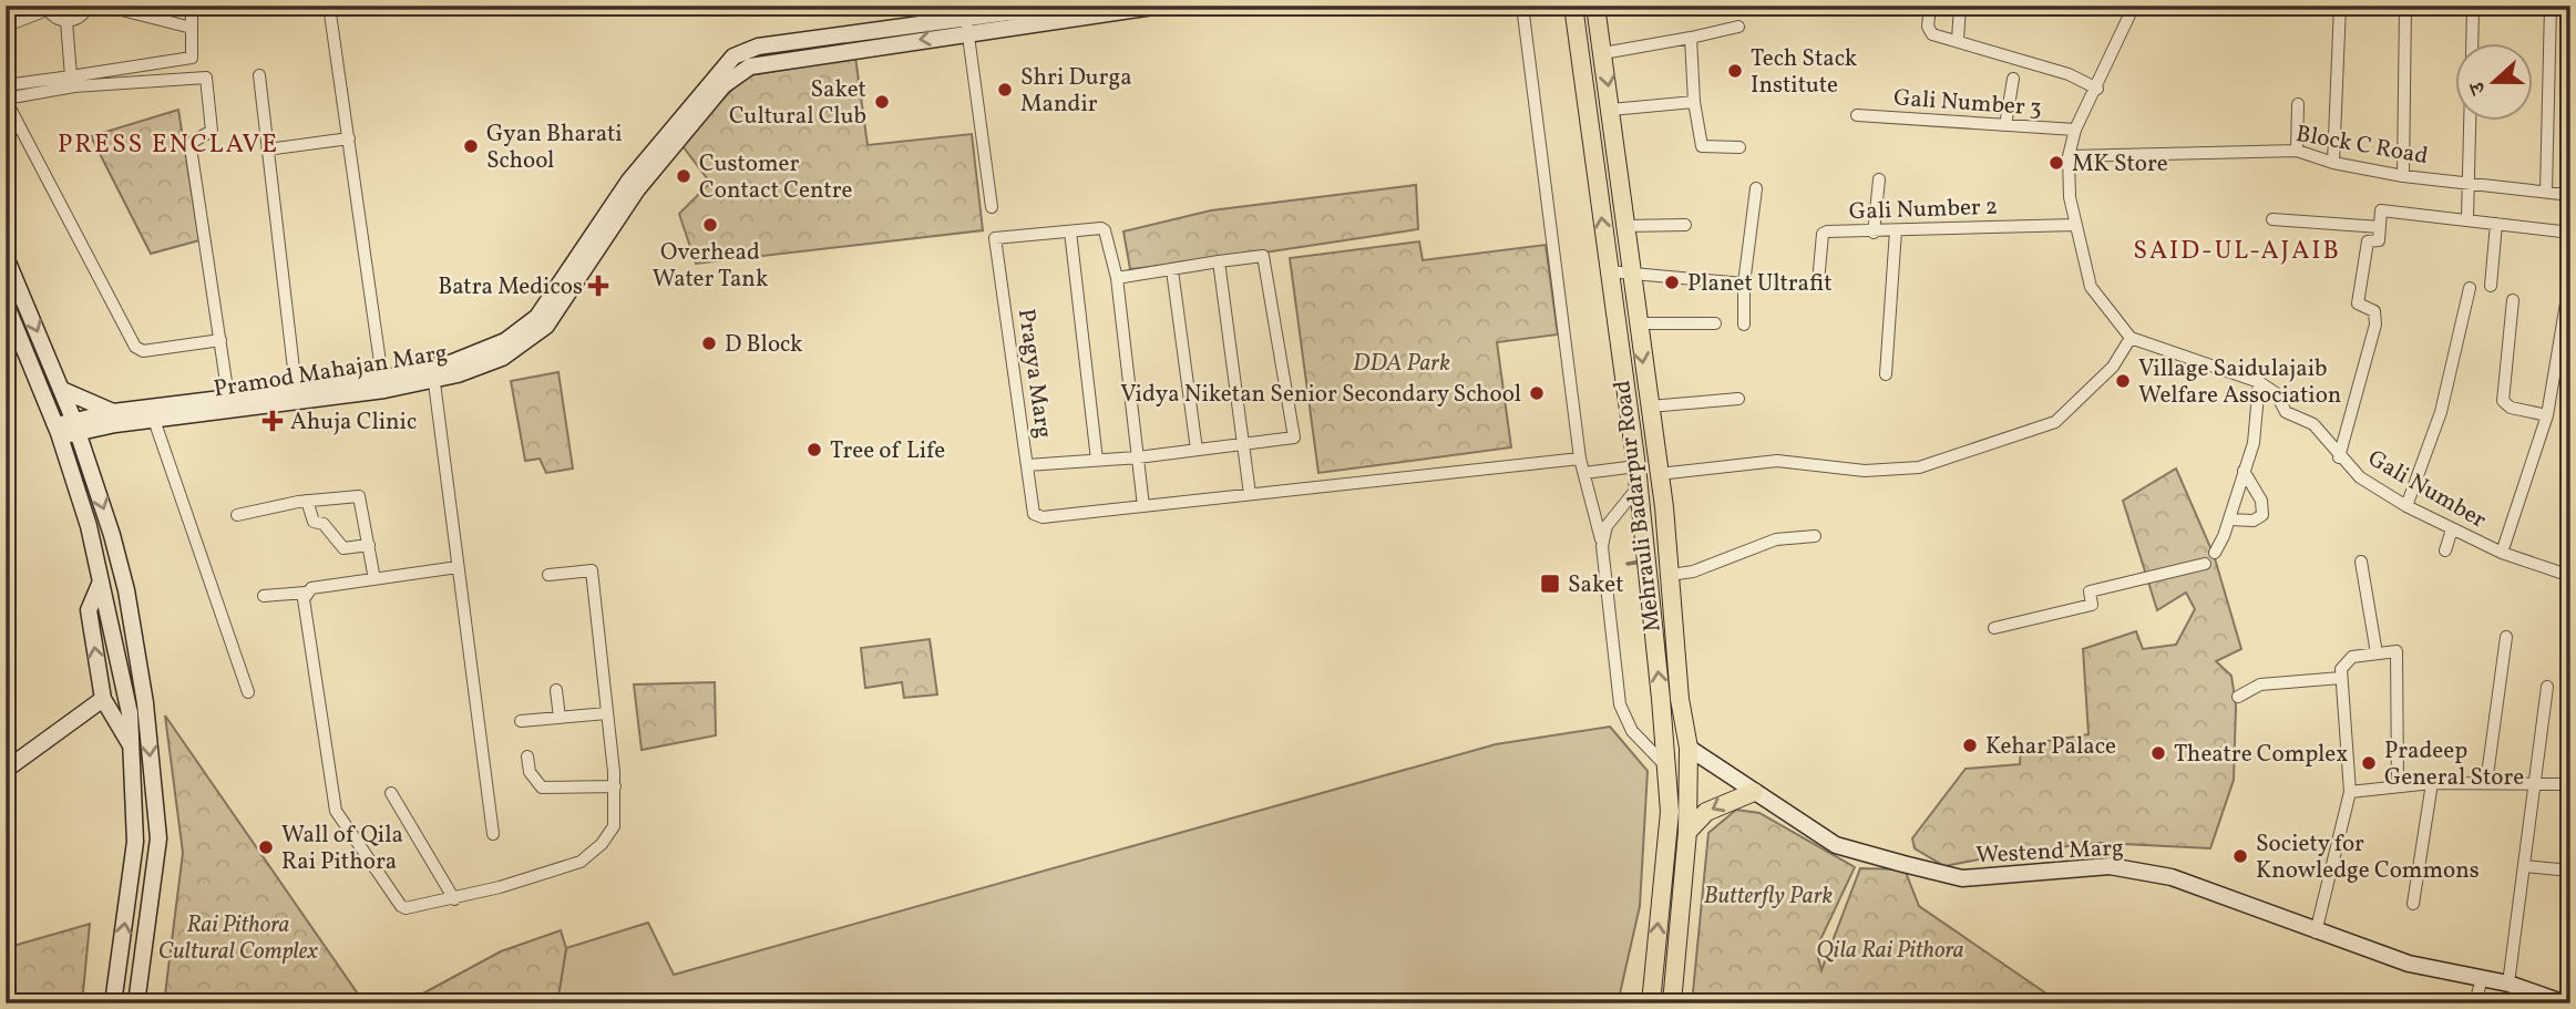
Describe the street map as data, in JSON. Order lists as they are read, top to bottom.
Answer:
{
  "streets": {
    "main road": ["Mehrauli Badarpur Road"],
    "street": [
      "Gali Number 3",
      "Block C Road",
      "Gali Number 2",
      "Pramod Mahajan Marg",
      "Pragya Marg",
      "Gali Number",
      "Westend Marg"
    ]
  },
  "crossings": [
    ["Mehrauli Badarpur Road", "Westend Marg"]
  ],
  "districts": ["PRESS ENCLAVE", "SAID-UL-AJAIB"],
  "parks": [
    "DDA Park",
    "Butterfly Park",
    "Rai Pithora Cultural Complex",
    "Qila Rai Pithora"
  ],
  "places": {
    "other": [
      "Tech Stack Institute",
      "Shri Durga Mandir",
      "Saket Cultural Club",
      "Gyan Bharati School",
      "MK Store",
      "Customer Contact Centre",
      "Overhead Water Tank",
      "Planet Ultrafit",
      "D Block",
      "Village Saidulajaib Welfare Association",
      "Vidya Niketan Senior Secondary School",
      "Tree of Life",
      "Kehar Palace",
      "Theatre Complex",
      "Pradeep General Store",
      "Wall of Qila Rai Pithora",
      "Society for Knowledge Commons"
    ],
    "health": ["Batra Medicos", "Ahuja Clinic"],
    "transit": ["Saket"]
  },
  "north": "left"
}
